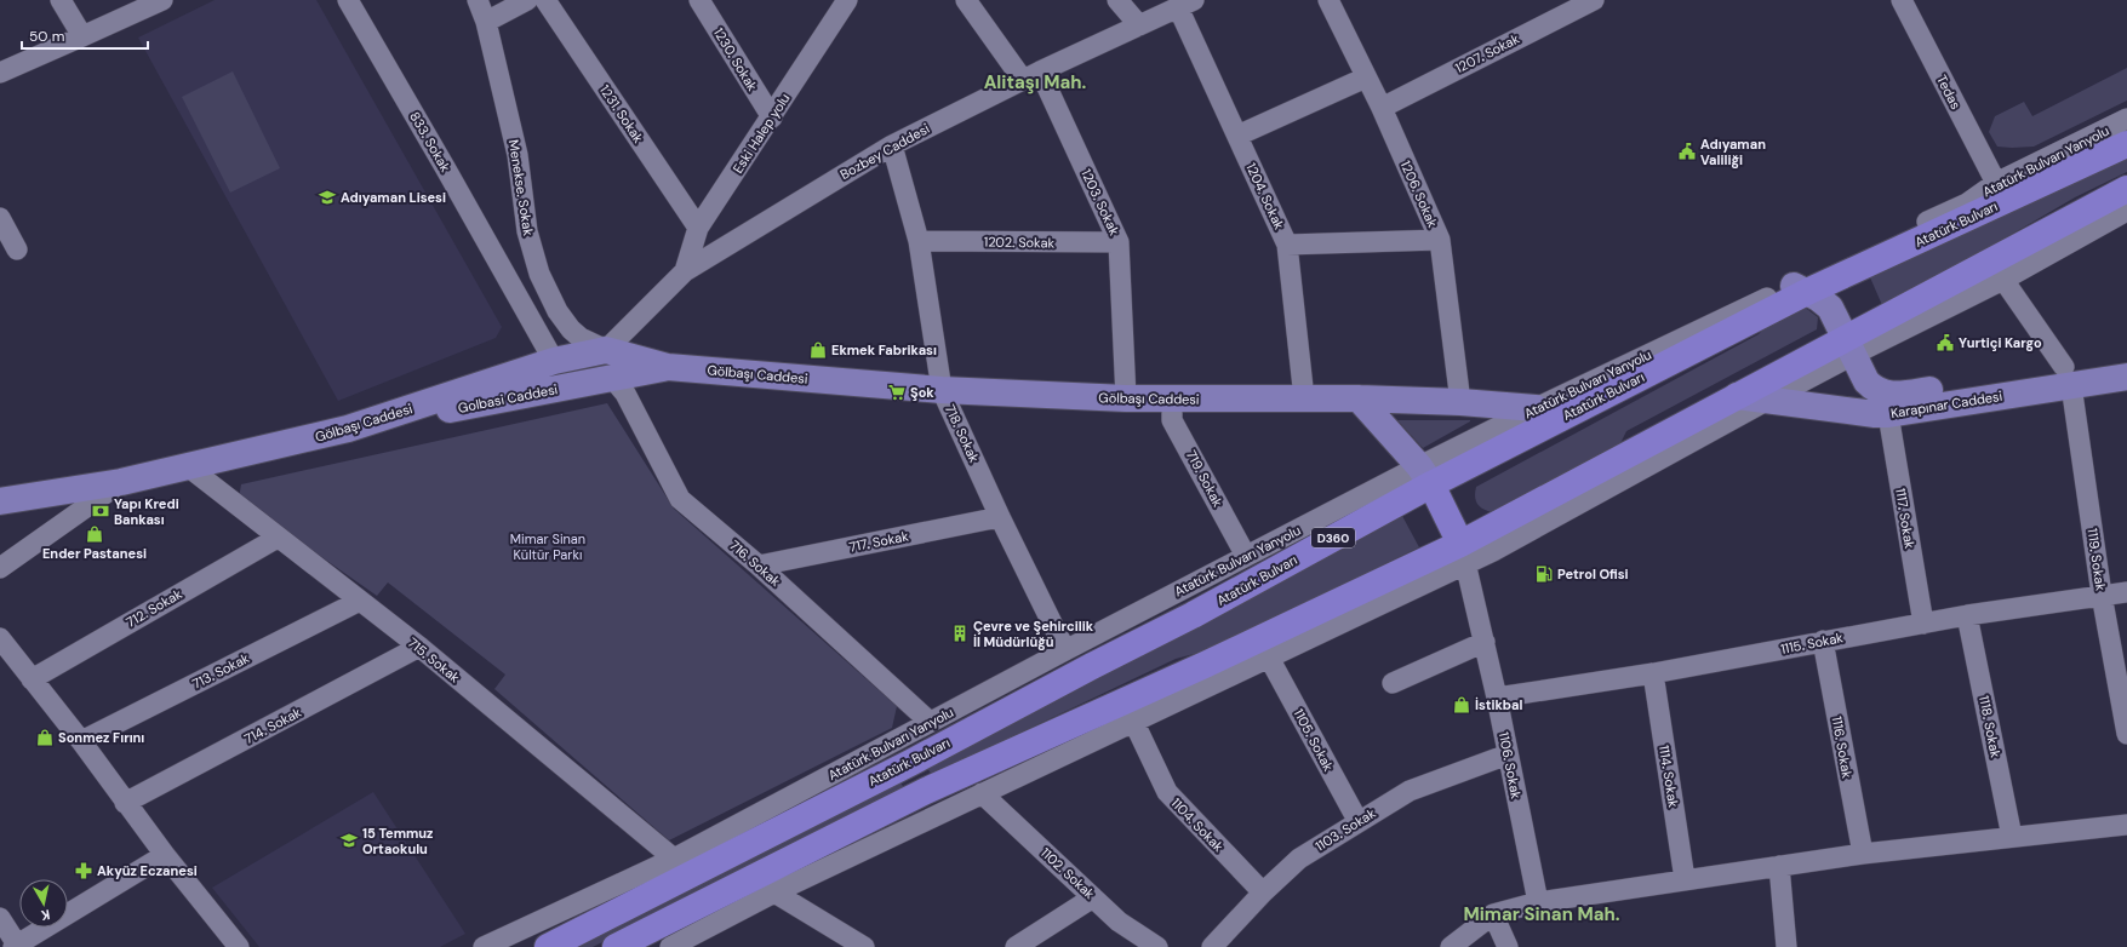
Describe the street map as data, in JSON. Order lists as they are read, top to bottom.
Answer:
{
  "streets": {
    "highway": ["Atatürk Bulvarı", "D360"],
    "main road": ["Gölbaşı Caddesi", "Golbasi Caddesi", "Karapınar Caddesi"],
    "street": [
      "1207. Sokak",
      "1230. Sokak",
      "Tedas",
      "1231. Sokak",
      "Eski Halep yolu",
      "833. Sokak",
      "Bozbey Caddesi",
      "Atatürk Bulvarı Yanyolu",
      "Menekse. Sokak",
      "1206. Sokak",
      "1204. Sokak",
      "1203. Sokak",
      "1202. Sokak",
      "718. Sokak",
      "719. Sokak",
      "1117. Sokak",
      "717. Sokak",
      "1119. Sokak",
      "716. Sokak",
      "712. Sokak",
      "1115. Sokak",
      "715. Sokak",
      "713. Sokak",
      "714. Sokak",
      "1118. Sokak",
      "1105. Sokak",
      "1116. Sokak",
      "1106. Sokak",
      "1114. Sokak",
      "1104. Sokak",
      "1103. Sokak",
      "1102. Sokak"
    ]
  },
  "crossings": [
    ["1207. Sokak", "1206. Sokak"],
    ["1230. Sokak", "Eski Halep yolu"],
    ["Tedas", "Atatürk Bulvarı Yanyolu"],
    ["1231. Sokak", "Eski Halep yolu"],
    ["Eski Halep yolu", "Bozbey Caddesi"],
    ["833. Sokak", "Gölbaşı Caddesi"],
    ["Bozbey Caddesi", "Menekse. Sokak"],
    ["Bozbey Caddesi", "1204. Sokak"],
    ["Bozbey Caddesi", "1203. Sokak"],
    ["Bozbey Caddesi", "Gölbaşı Caddesi"],
    ["Bozbey Caddesi", "718. Sokak"],
    ["Atatürk Bulvarı Yanyolu", "Atatürk Bulvarı"],
    ["Atatürk Bulvarı Yanyolu", "Gölbaşı Caddesi"],
    ["Atatürk Bulvarı Yanyolu", "Karapınar Caddesi"],
    ["Atatürk Bulvarı Yanyolu", "718. Sokak"],
    ["Atatürk Bulvarı Yanyolu", "719. Sokak"],
    ["Atatürk Bulvarı Yanyolu", "716. Sokak"],
    ["Atatürk Bulvarı Yanyolu", "715. Sokak"],
    ["Menekse. Sokak", "Gölbaşı Caddesi"],
    ["1206. Sokak", "Gölbaşı Caddesi"],
    ["1204. Sokak", "Gölbaşı Caddesi"],
    ["1203. Sokak", "1202. Sokak"],
    ["1203. Sokak", "Gölbaşı Caddesi"],
    ["Atatürk Bulvarı", "Karapınar Caddesi"],
    ["1202. Sokak", "718. Sokak"],
    ["Gölbaşı Caddesi", "Golbasi Caddesi"],
    ["Gölbaşı Caddesi", "718. Sokak"],
    ["Gölbaşı Caddesi", "719. Sokak"],
    ["Gölbaşı Caddesi", "715. Sokak"],
    ["Golbasi Caddesi", "716. Sokak"],
    ["Karapınar Caddesi", "1117. Sokak"],
    ["Karapınar Caddesi", "1119. Sokak"],
    ["718. Sokak", "717. Sokak"],
    ["1117. Sokak", "1115. Sokak"],
    ["717. Sokak", "716. Sokak"],
    ["1119. Sokak", "1115. Sokak"],
    ["712. Sokak", "715. Sokak"],
    ["1115. Sokak", "1118. Sokak"],
    ["1115. Sokak", "1116. Sokak"],
    ["1115. Sokak", "1106. Sokak"],
    ["1115. Sokak", "1114. Sokak"],
    ["715. Sokak", "713. Sokak"],
    ["715. Sokak", "714. Sokak"],
    ["1105. Sokak", "1103. Sokak"],
    ["1106. Sokak", "1103. Sokak"],
    ["1104. Sokak", "1103. Sokak"]
  ],
  "districts": ["Alitaşı Mah.", "Mimar Sinan Mah."],
  "parks": ["Mimar Sinan Kültür Parkı"],
  "places": {
    "public building": ["Adıyaman Valiliği", "Yurtiçi Kargo"],
    "school or university": ["Adıyaman Lisesi", "15 Temmuz Ortaokulu"],
    "shop": [
      "Ekmek Fabrikası",
      "Ender Pastanesi",
      "İstikbal",
      "Sonmez Fırını"
    ],
    "supermarket": ["Şok"],
    "bank": ["Yapı Kredi Bankası"],
    "fuel station": ["Petrol Ofisi"],
    "building": ["Çevre ve Şehircilik İl Müdürlüğü"],
    "pharmacy": ["Akyüz Eczanesi"]
  },
  "scale_bar": "50 m",
  "north": "bottom"
}
